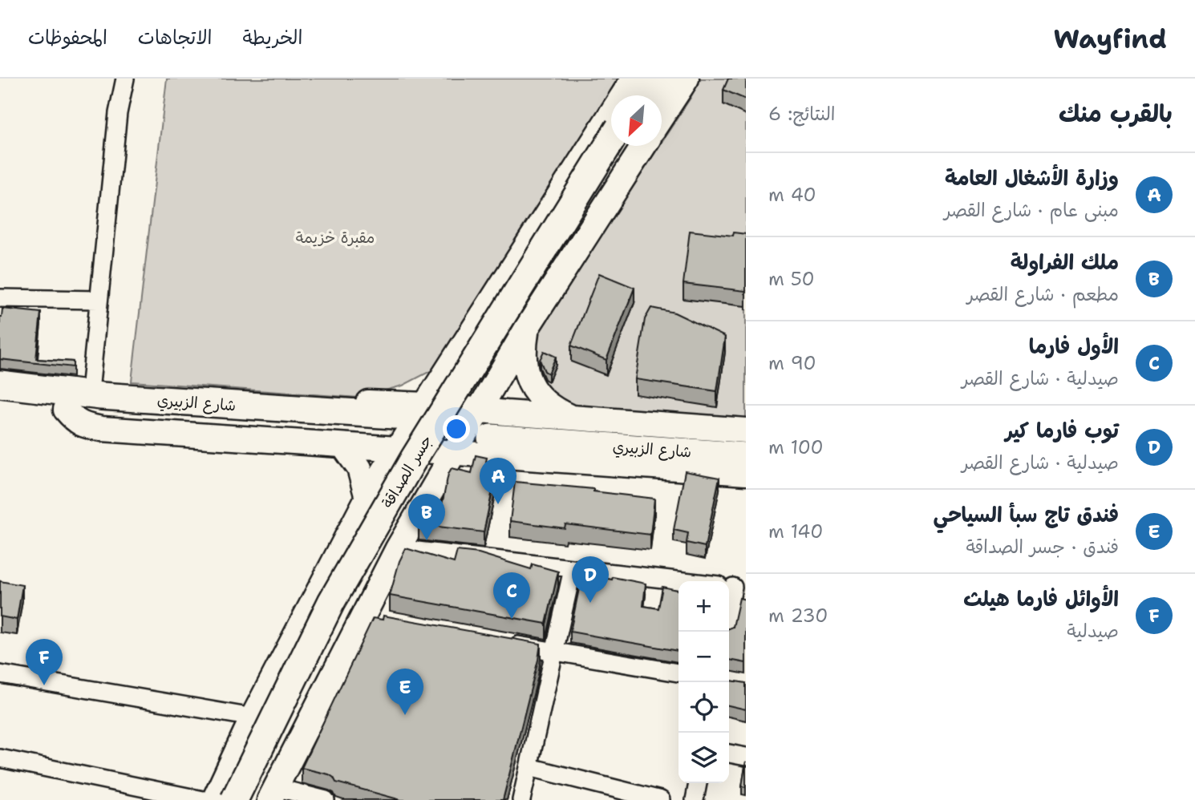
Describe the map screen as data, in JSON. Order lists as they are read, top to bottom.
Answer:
{
  "streets": {
    "main road": ["شارع الزبيري", "جسر الصداقة"]
  },
  "parks": ["مقبرة خزيمة"],
  "north": "bottom left",
  "page": {
    "header": "Wayfind",
    "nav": ["الخريطة", "الاتجاهات", "المحفوظات"],
    "heading": ["بالقرب منك", "النتائج: 6"],
    "list": [
      {
        "mark": "A",
        "name": "وزارة الأشغال العامة",
        "note": "مبنى عام · شارع القصر",
        "value": "40 m"
      },
      {
        "mark": "B",
        "name": "ملك الفراولة",
        "note": "مطعم · شارع القصر",
        "value": "50 m"
      },
      {
        "mark": "C",
        "name": "الأول فارما",
        "note": "صيدلية · شارع القصر",
        "value": "90 m"
      },
      {
        "mark": "D",
        "name": "توب فارما كير",
        "note": "صيدلية · شارع القصر",
        "value": "100 m"
      },
      {
        "mark": "E",
        "name": "فندق تاج سبأ السياحي",
        "note": "فندق · جسر الصداقة",
        "value": "140 m"
      },
      {
        "mark": "F",
        "name": "الأوائل فارما هيلث",
        "note": "صيدلية",
        "value": "230 m"
      }
    ],
    "pins": [
      "A",
      "B",
      "D",
      "C",
      "F",
      "E"
    ],
    "map_buttons": ["+", "−"]
  }
}
